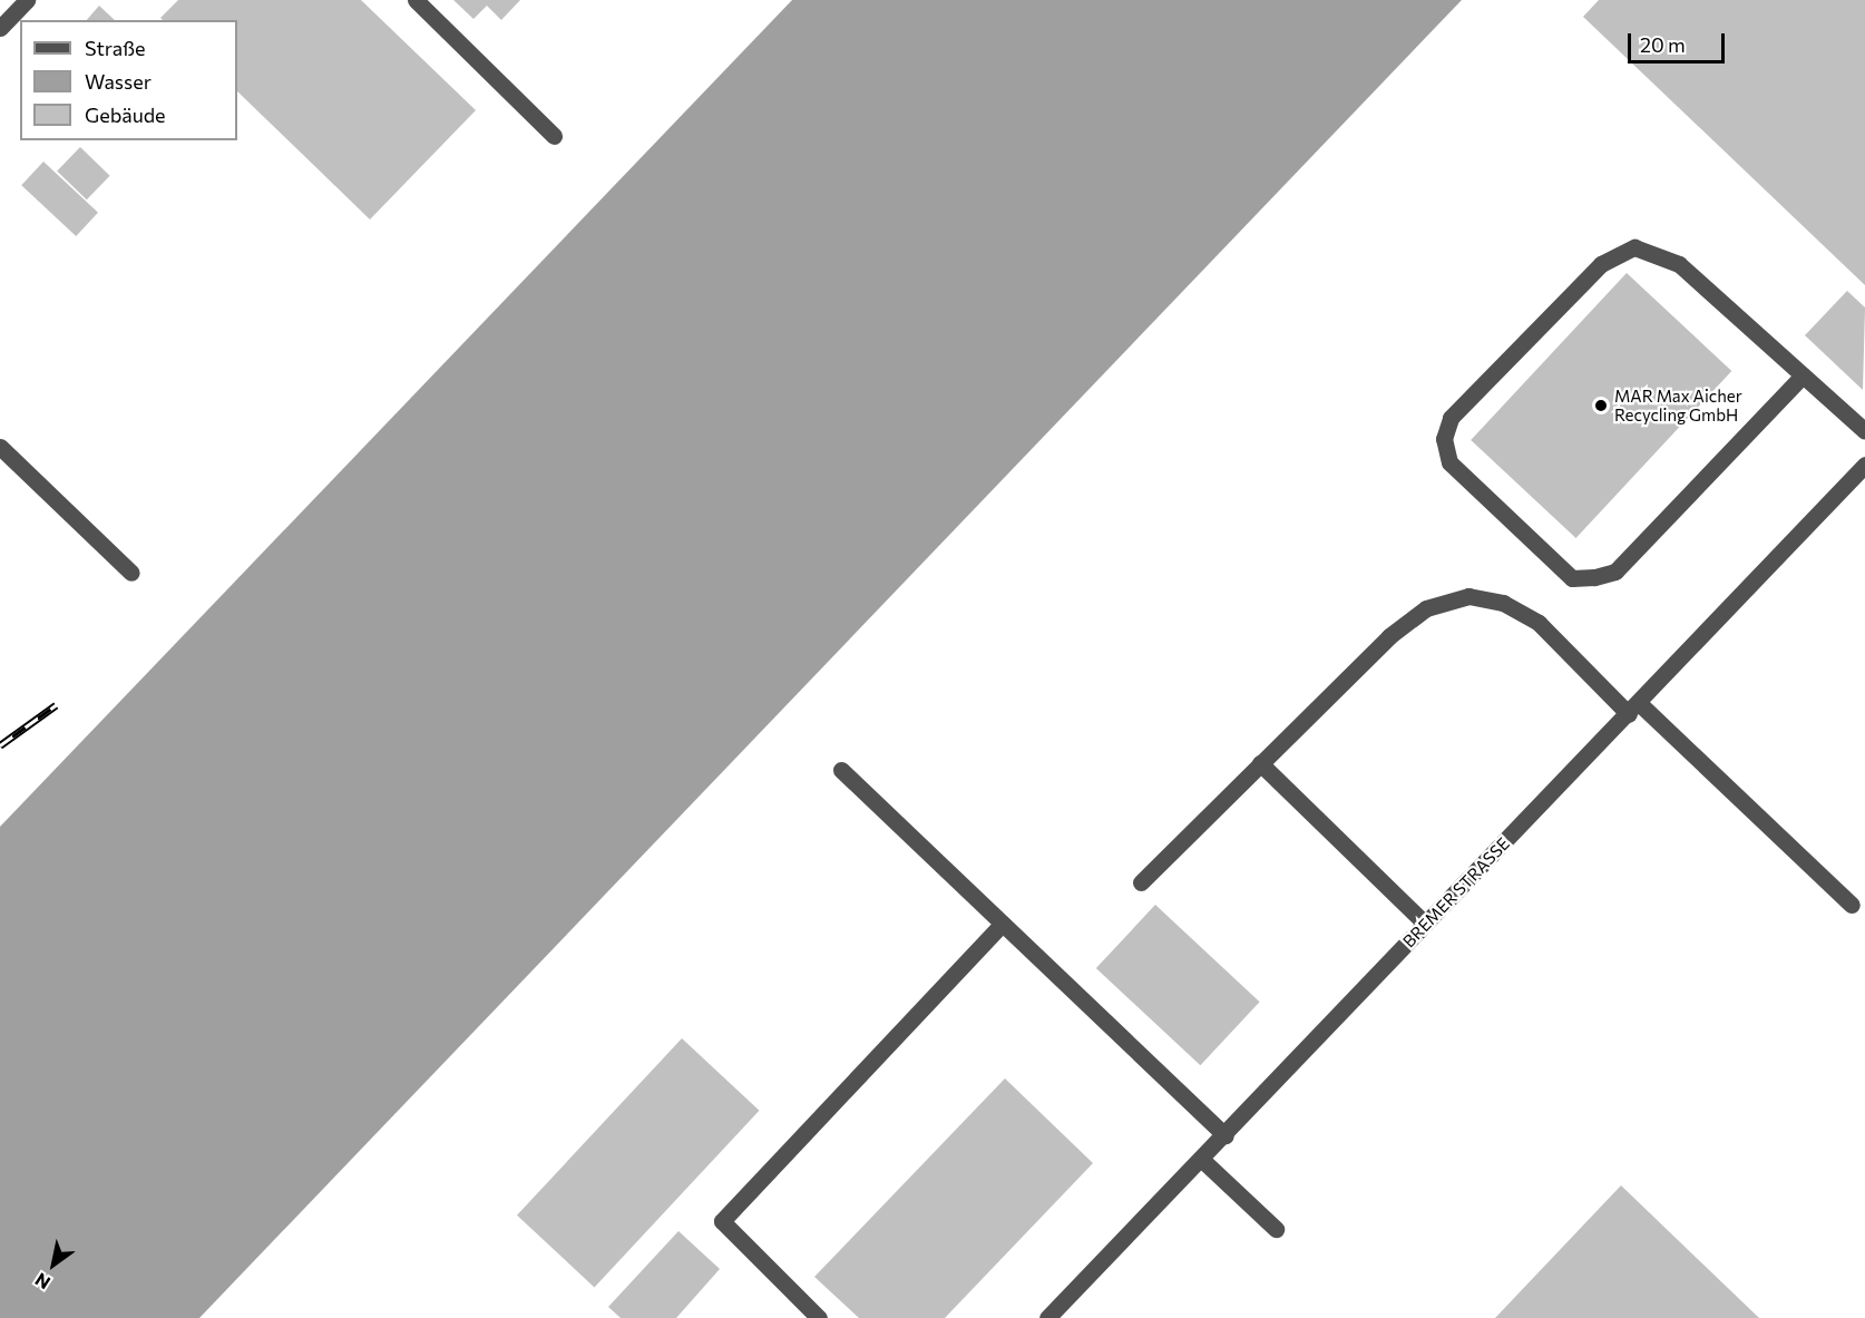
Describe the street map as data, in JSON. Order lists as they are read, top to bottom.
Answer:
{
  "streets": {
    "street": ["BREMER STRASSE"]
  },
  "places": ["MAR Max Aicher Recycling GmbH"],
  "legend": ["Straße", "Wasser", "Gebäude"],
  "scale_bar": "20 m",
  "north": "bottom left"
}
